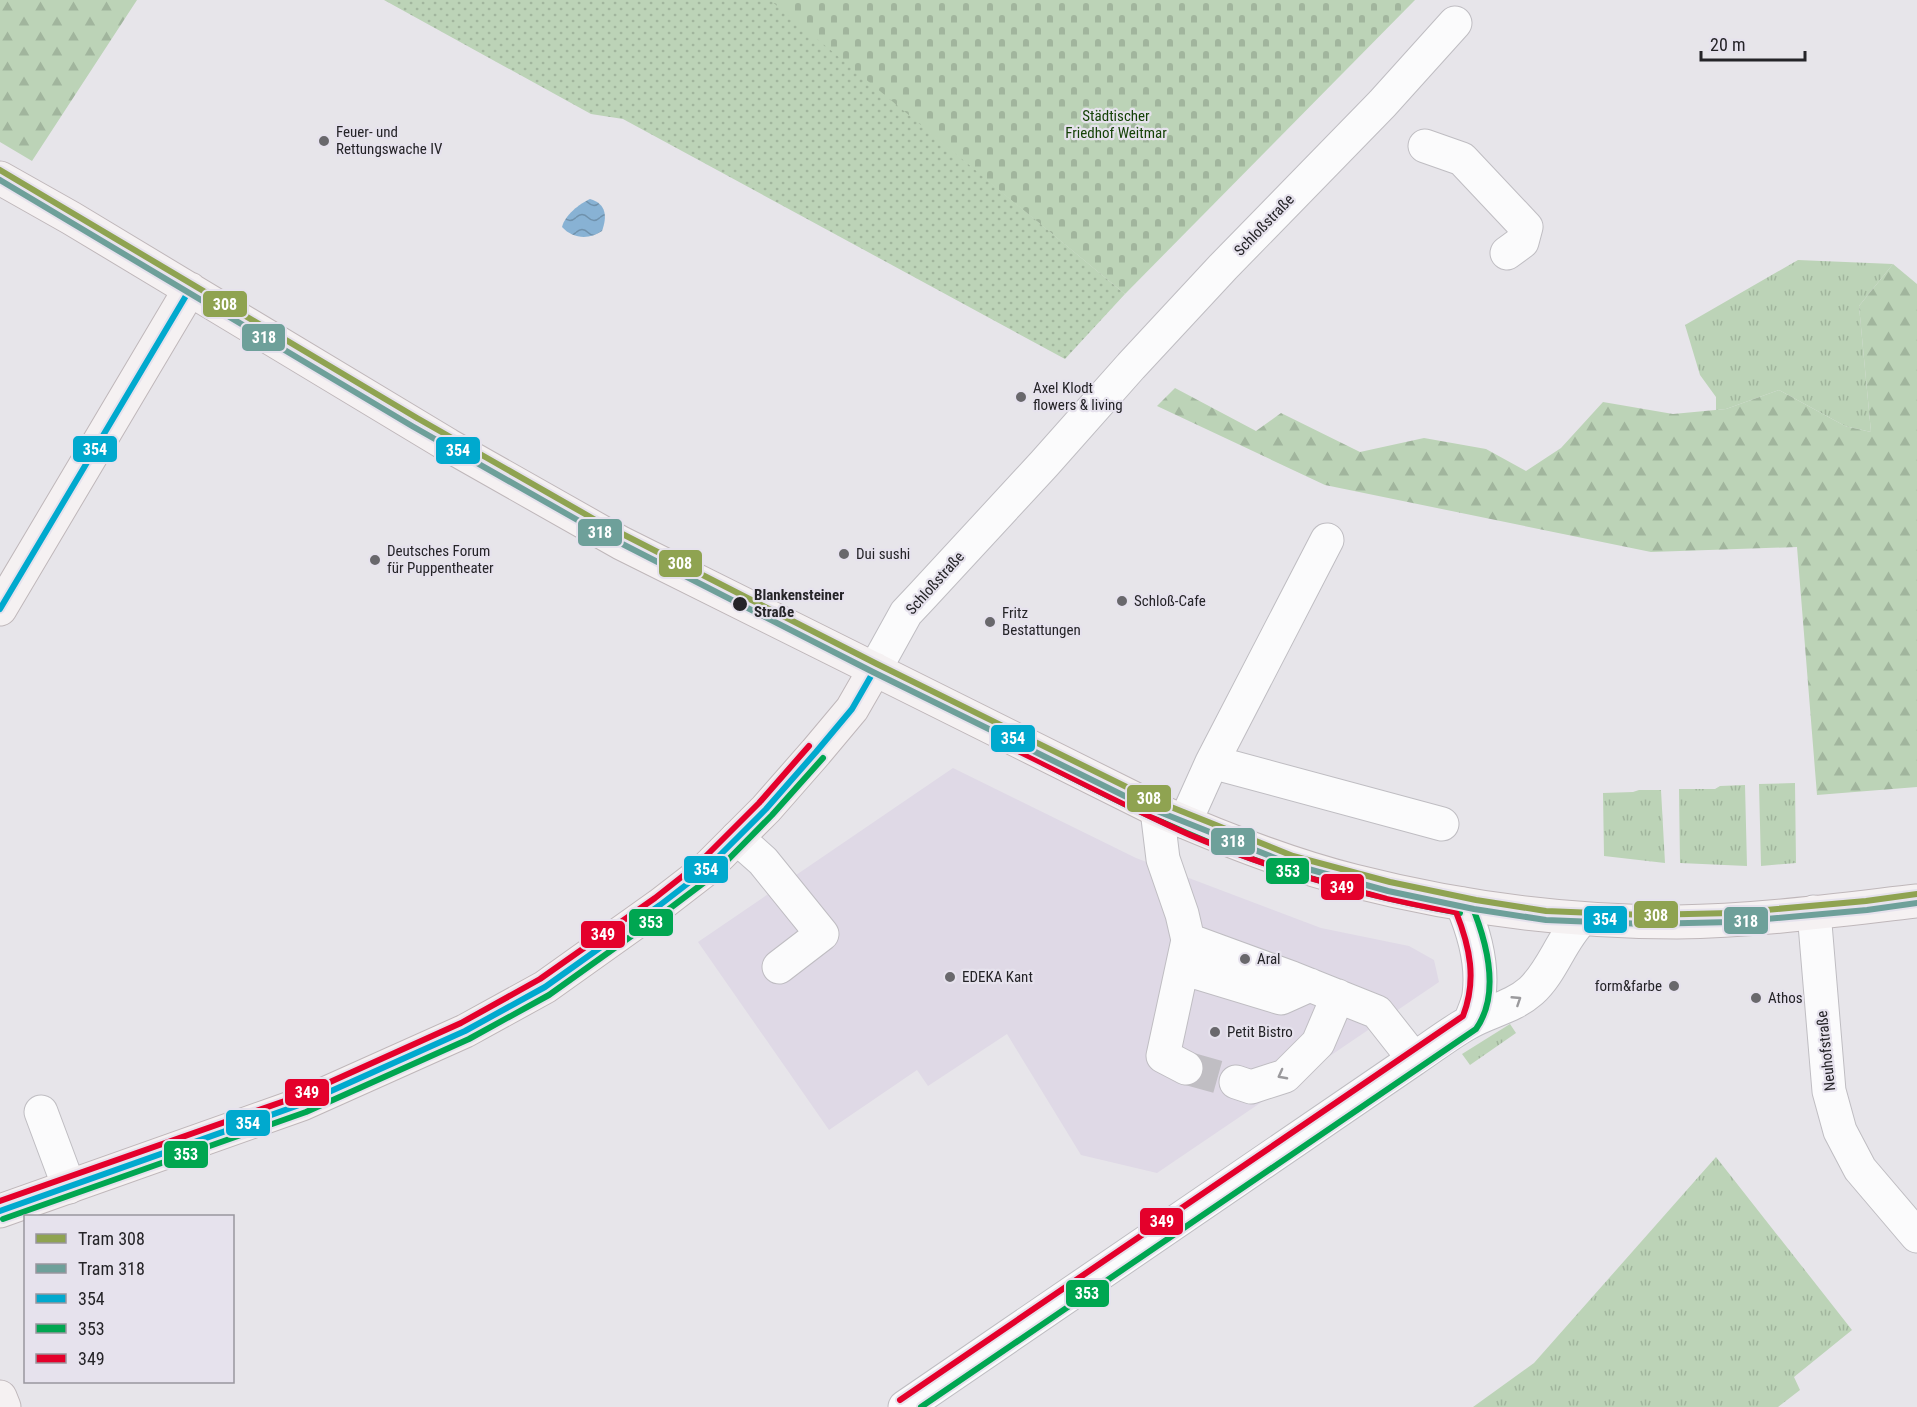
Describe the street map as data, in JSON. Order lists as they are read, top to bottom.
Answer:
{
  "streets": {
    "main road": ["Schloßstraße"],
    "street": ["Neuhofstraße"]
  },
  "parks": ["Städtischer Friedhof Weitmar"],
  "places": [
    "Feuer- und Rettungswache IV",
    "Axel Klodt flowers & living",
    "Dui sushi",
    "Deutsches Forum für Puppentheater",
    "Schloß-Cafe",
    "Blankensteiner Straße",
    "Fritz Bestattungen",
    "Aral",
    "EDEKA Kant",
    "form&farbe",
    "Athos",
    "Petit Bistro"
  ],
  "lines": [
    "tram line 308",
    "tram line 318",
    "transit line 354",
    "transit line 349",
    "transit line 353"
  ],
  "legend": [
    "Tram 308",
    "Tram 318",
    "354",
    "353",
    "349"
  ],
  "scale_bar": "20 m"
}
